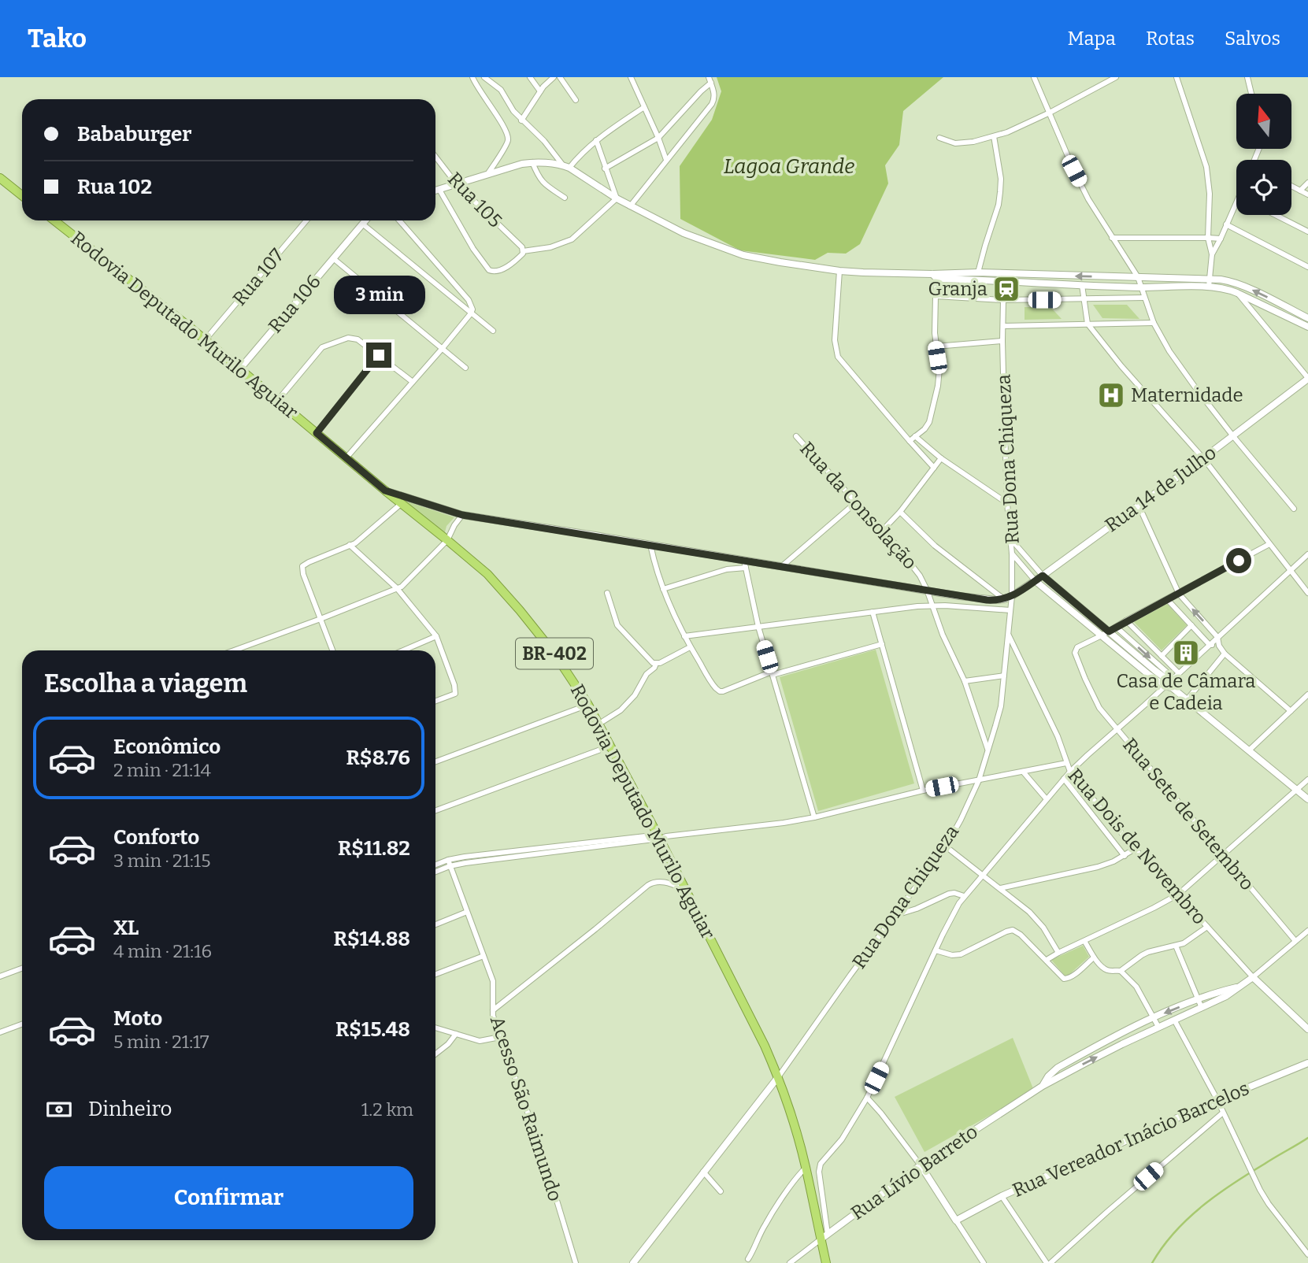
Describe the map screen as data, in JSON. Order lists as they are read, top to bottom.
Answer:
{
  "streets": {
    "highway": ["Rodovia Deputado Murilo Aguiar", "BR-402"],
    "street": [
      "Rua 105",
      "Rua 107",
      "Rua 106",
      "Rua Dona Chiqueza",
      "Rua 14 de Julho",
      "Rua da Consolação",
      "Rua Sete de Setembro",
      "Rua Dois de Novembro",
      "Acesso São Raimundo",
      "Rua Vereador Inácio Barcelos",
      "Rua Lívio Barreto"
    ]
  },
  "crossings": [
    ["Rua 107", "Rodovia Deputado Murilo Aguiar"],
    ["Rua 106", "Rodovia Deputado Murilo Aguiar"],
    ["Rodovia Deputado Murilo Aguiar", "Rua Dona Chiqueza"],
    ["Rodovia Deputado Murilo Aguiar", "Rua Lívio Barreto"],
    ["Rua Dona Chiqueza", "Rua 14 de Julho"],
    ["Rua Dona Chiqueza", "Rua da Consolação"],
    ["Rua Dona Chiqueza", "Rua Dois de Novembro"],
    ["Rua Sete de Setembro", "Rua Lívio Barreto"],
    ["Rua Dois de Novembro", "Rua Lívio Barreto"]
  ],
  "water": ["Lagoa Grande"],
  "places": {
    "station": ["Granja"],
    "hospital": ["Maternidade"],
    "building": ["Casa de Câmara e Cadeia"]
  },
  "north": "top",
  "page": {
    "header": "Tako",
    "nav": ["Mapa", "Rotas", "Salvos"],
    "banner": ["Bababurger", "Rua 102"],
    "bubble": "3 min",
    "heading": "Escolha a viagem",
    "list": [
      {
        "name": "Econômico",
        "note": "2 min · 21:14",
        "value": "R$8.76"
      },
      {
        "name": "Conforto",
        "note": "3 min · 21:15",
        "value": "R$11.82"
      },
      {
        "name": "XL",
        "note": "4 min · 21:16",
        "value": "R$14.88"
      },
      {
        "name": "Moto",
        "note": "5 min · 21:17",
        "value": "R$15.48"
      }
    ],
    "pay": ["Dinheiro", "1.2 km"],
    "buttons": "Confirmar"
  }
}
